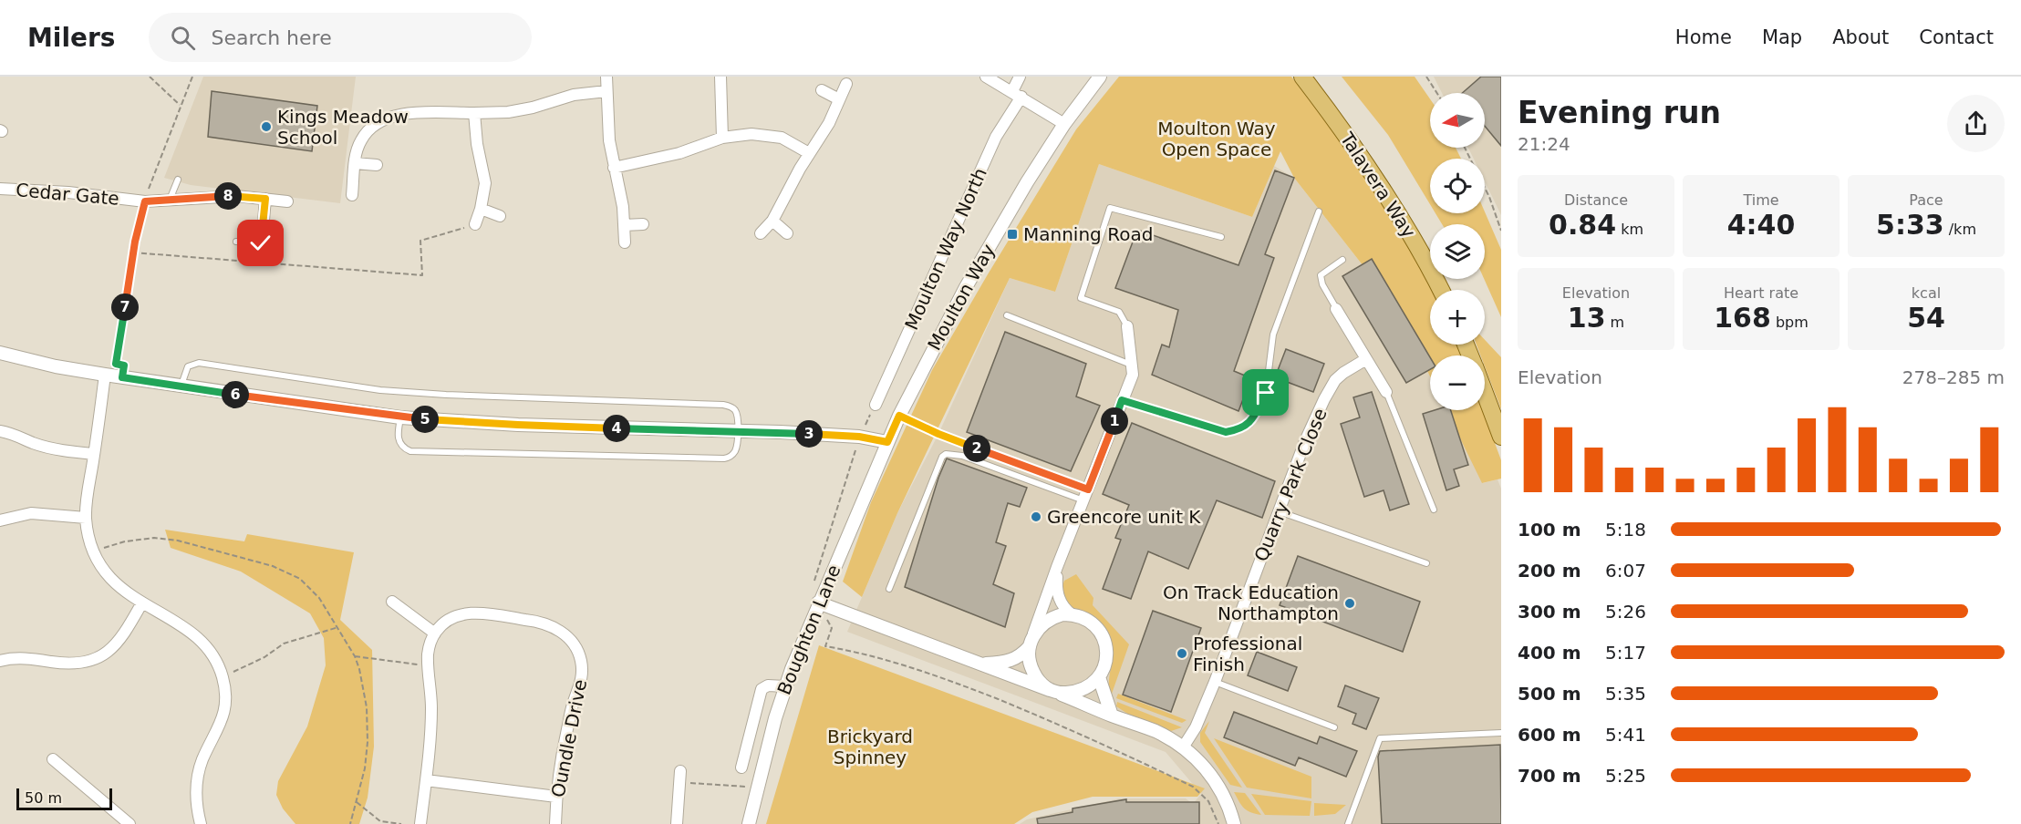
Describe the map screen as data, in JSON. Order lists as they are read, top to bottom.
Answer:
{
  "streets": {
    "main road": ["Talavera Way"],
    "street": [
      "Cedar Gate",
      "Moulton Way North",
      "Moulton Way",
      "Quarry Park Close",
      "Boughton Lane",
      "Oundle Drive"
    ]
  },
  "crossings": [
    ["Moulton Way", "Boughton Lane"]
  ],
  "parks": ["Moulton Way Open Space", "Brickyard Spinney"],
  "places": {
    "other": [
      "Kings Meadow School",
      "Greencore unit K",
      "On Track Education Northampton",
      "Professional Finish"
    ],
    "transit": ["Manning Road"]
  },
  "scale_bar": "50 m",
  "north": "left",
  "page": {
    "header": "Milers",
    "search": "Search here",
    "nav": [
      "Home",
      "Map",
      "About",
      "Contact"
    ],
    "heading": ["Evening run", "21:24"],
    "map_buttons": ["+", "−"],
    "stats": [
      ["Distance", "0.84 km"],
      ["Time", "4:40"],
      ["Pace", "5:33 /km"],
      ["Elevation", "13 m"],
      ["Heart rate", "168 bpm"],
      ["kcal", "54"]
    ],
    "pins": [
      "8",
      "7",
      "6",
      "5",
      "1",
      "4",
      "3",
      "2"
    ],
    "chart": ["Elevation", "278–285 m"],
    "list": [
      {
        "name": "100 m",
        "note": "5:18"
      },
      {
        "name": "200 m",
        "note": "6:07"
      },
      {
        "name": "300 m",
        "note": "5:26"
      },
      {
        "name": "400 m",
        "note": "5:17"
      },
      {
        "name": "500 m",
        "note": "5:35"
      },
      {
        "name": "600 m",
        "note": "5:41"
      },
      {
        "name": "700 m",
        "note": "5:25"
      }
    ],
    "scale": "50 m"
  }
}
